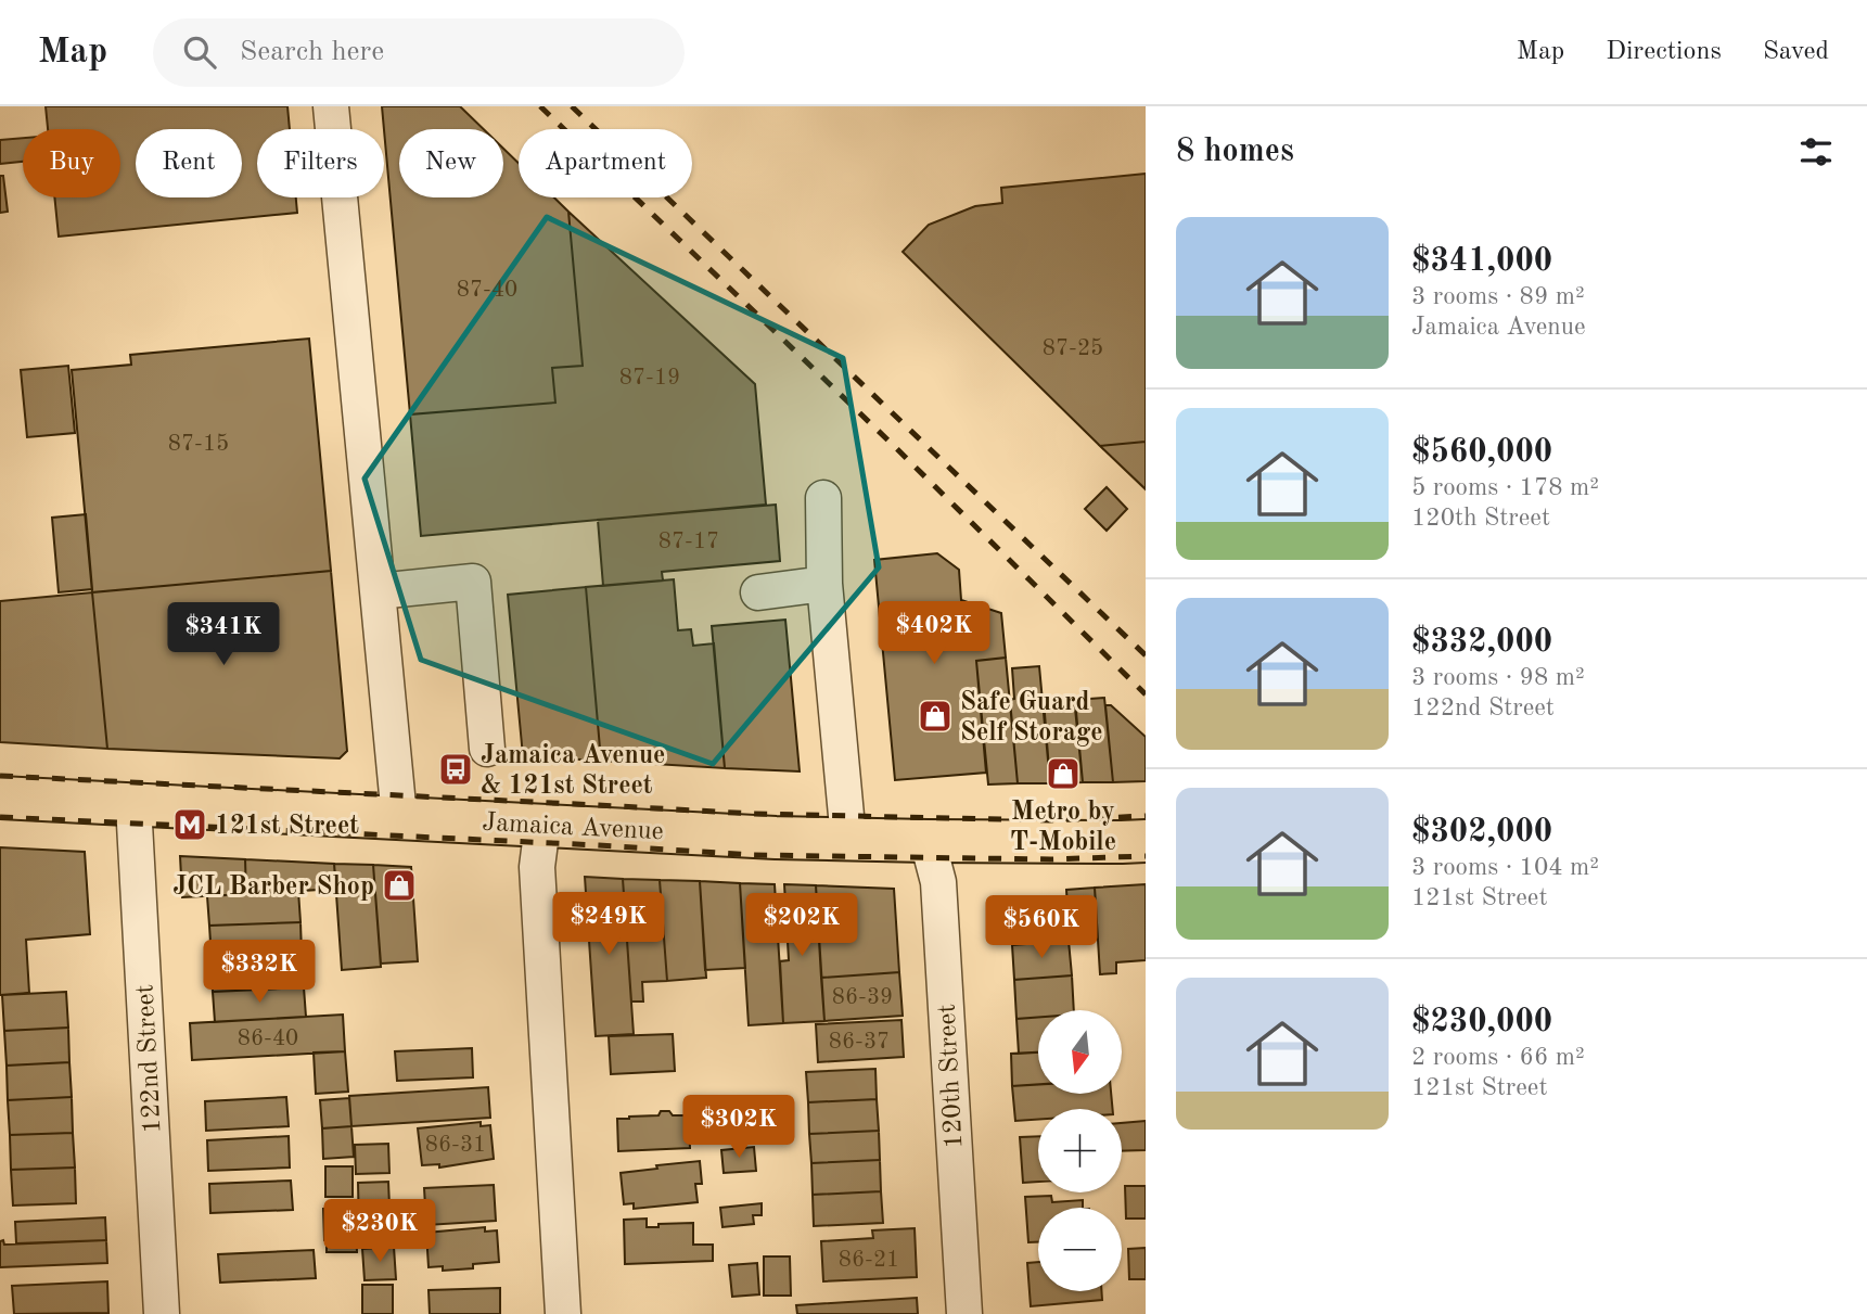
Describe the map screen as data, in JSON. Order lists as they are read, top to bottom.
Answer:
{
  "streets": {
    "main road": ["Jamaica Avenue"],
    "street": ["122nd Street", "120th Street"]
  },
  "crossings": [
    ["Jamaica Avenue", "122nd Street"],
    ["Jamaica Avenue", "120th Street"]
  ],
  "places": {
    "shop": ["Safe Guard Self Storage", "Metro by T-Mobile", "JCL Barber Shop"],
    "bus stop": ["Jamaica Avenue & 121st Street"],
    "metro station": ["121st Street"]
  },
  "house_numbers": [
    "87-40",
    "87-25",
    "87-19",
    "87-15",
    "87-17",
    "86-39",
    "86-40",
    "86-37",
    "86-31",
    "86-21"
  ],
  "north": "bottom",
  "page": {
    "header": "Map",
    "search": "Search here",
    "nav": ["Map", "Directions", "Saved"],
    "heading": "8 homes",
    "chip": [
      "Buy",
      "Rent",
      "Filters",
      "New",
      "Apartment"
    ],
    "list": [
      {
        "name": "$341,000",
        "note": "3 rooms · 89 m² · Jamaica Avenue"
      },
      {
        "name": "$560,000",
        "note": "5 rooms · 178 m² · 120th Street"
      },
      {
        "name": "$332,000",
        "note": "3 rooms · 98 m² · 122nd Street"
      },
      {
        "name": "$302,000",
        "note": "3 rooms · 104 m² · 121st Street"
      },
      {
        "name": "$230,000",
        "note": "2 rooms · 66 m² · 121st Street"
      }
    ],
    "price": [
      "$402K",
      "$341K",
      "$249K",
      "$202K",
      "$560K",
      "$332K",
      "$302K",
      "$230K"
    ],
    "map_buttons": ["+", "−"]
  }
}
